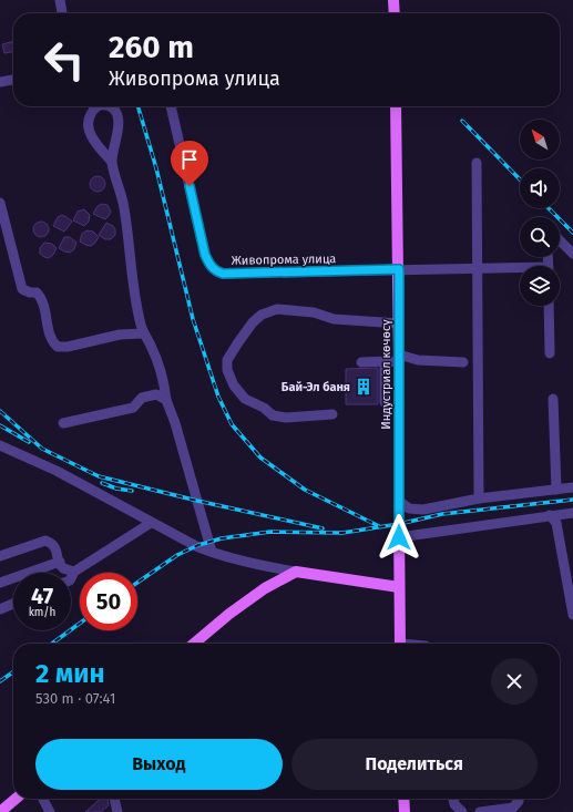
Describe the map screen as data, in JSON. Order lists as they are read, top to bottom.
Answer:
{
  "streets": {
    "main road": ["Индустриал көчөсү"],
    "street": ["Живопрома улица"]
  },
  "crossings": [
    ["Живопрома улица", "Индустриал көчөсү"]
  ],
  "places": {
    "building": ["Бай-Эл баня"]
  },
  "north": "top left",
  "page": {
    "turn": ["260 m", "Живопрома улица"],
    "speed": "47 km/h",
    "limit": "50",
    "heading": ["2 мин", "530 m · 07:41"],
    "buttons": ["Выход", "Поделиться"]
  }
}
